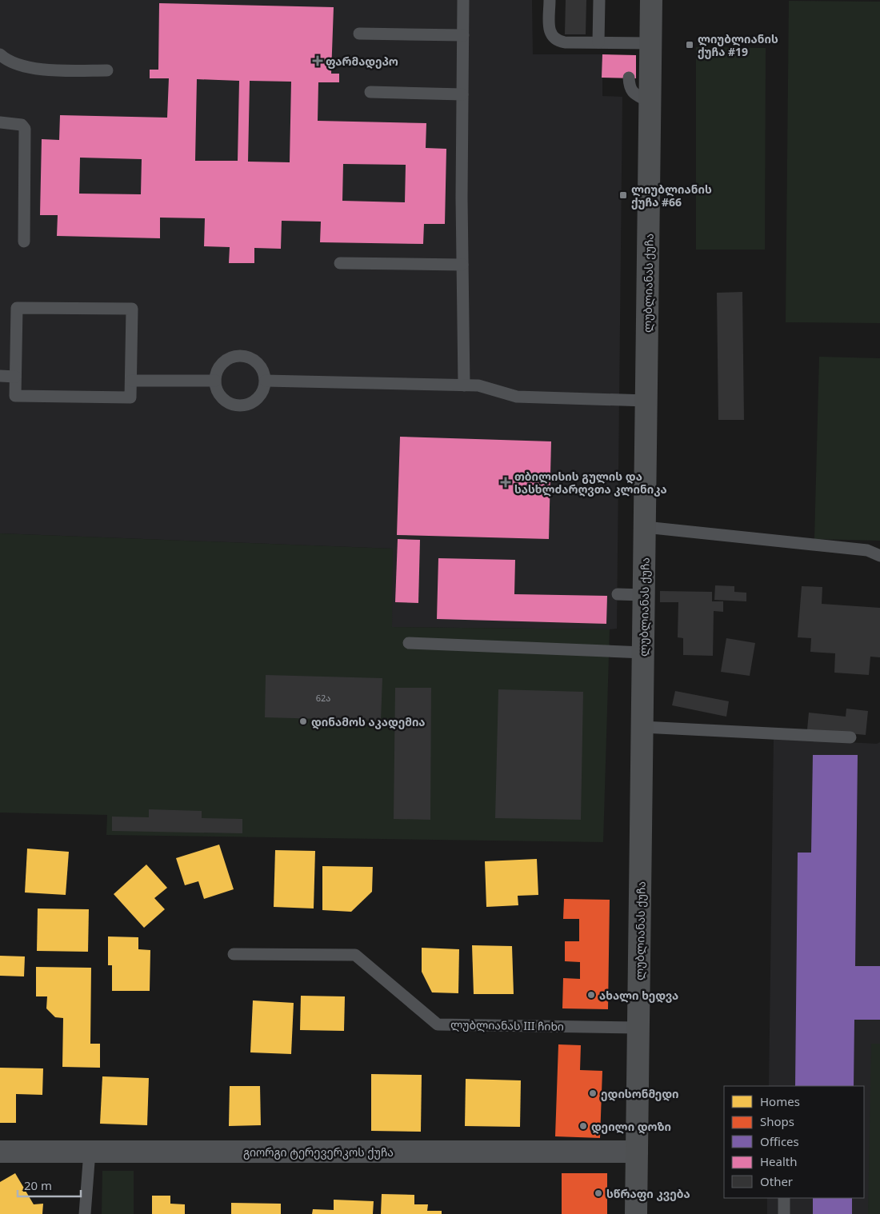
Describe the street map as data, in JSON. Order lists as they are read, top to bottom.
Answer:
{
  "streets": {
    "street": ["ლუბლიანას ქუჩა", "გიორგი ტერევერკოს ქუჩა"],
    "lane": ["ლუბლიანას III ჩიხი"]
  },
  "crossings": [
    ["ლუბლიანას ქუჩა", "ლუბლიანას III ჩიხი"],
    ["ლუბლიანას ქუჩა", "გიორგი ტერევერკოს ქუჩა"]
  ],
  "places": {
    "transit": ["ლიუბლიანის ქუჩა #19", "ლიუბლიანის ქუჩა #66"],
    "health": ["ფარმადეპო", "თბილისის გულის და სასხლძარღვთა კლინიკა"],
    "other": [
      "დინამოს აკადემია",
      "ახალი ხედვა",
      "ედისონმედი",
      "დეილი დოზი",
      "სწრაფი კვება"
    ]
  },
  "house_numbers": ["62ა"],
  "legend": [
    "Homes",
    "Shops",
    "Offices",
    "Health",
    "Other"
  ],
  "scale_bar": "20 m"
}
